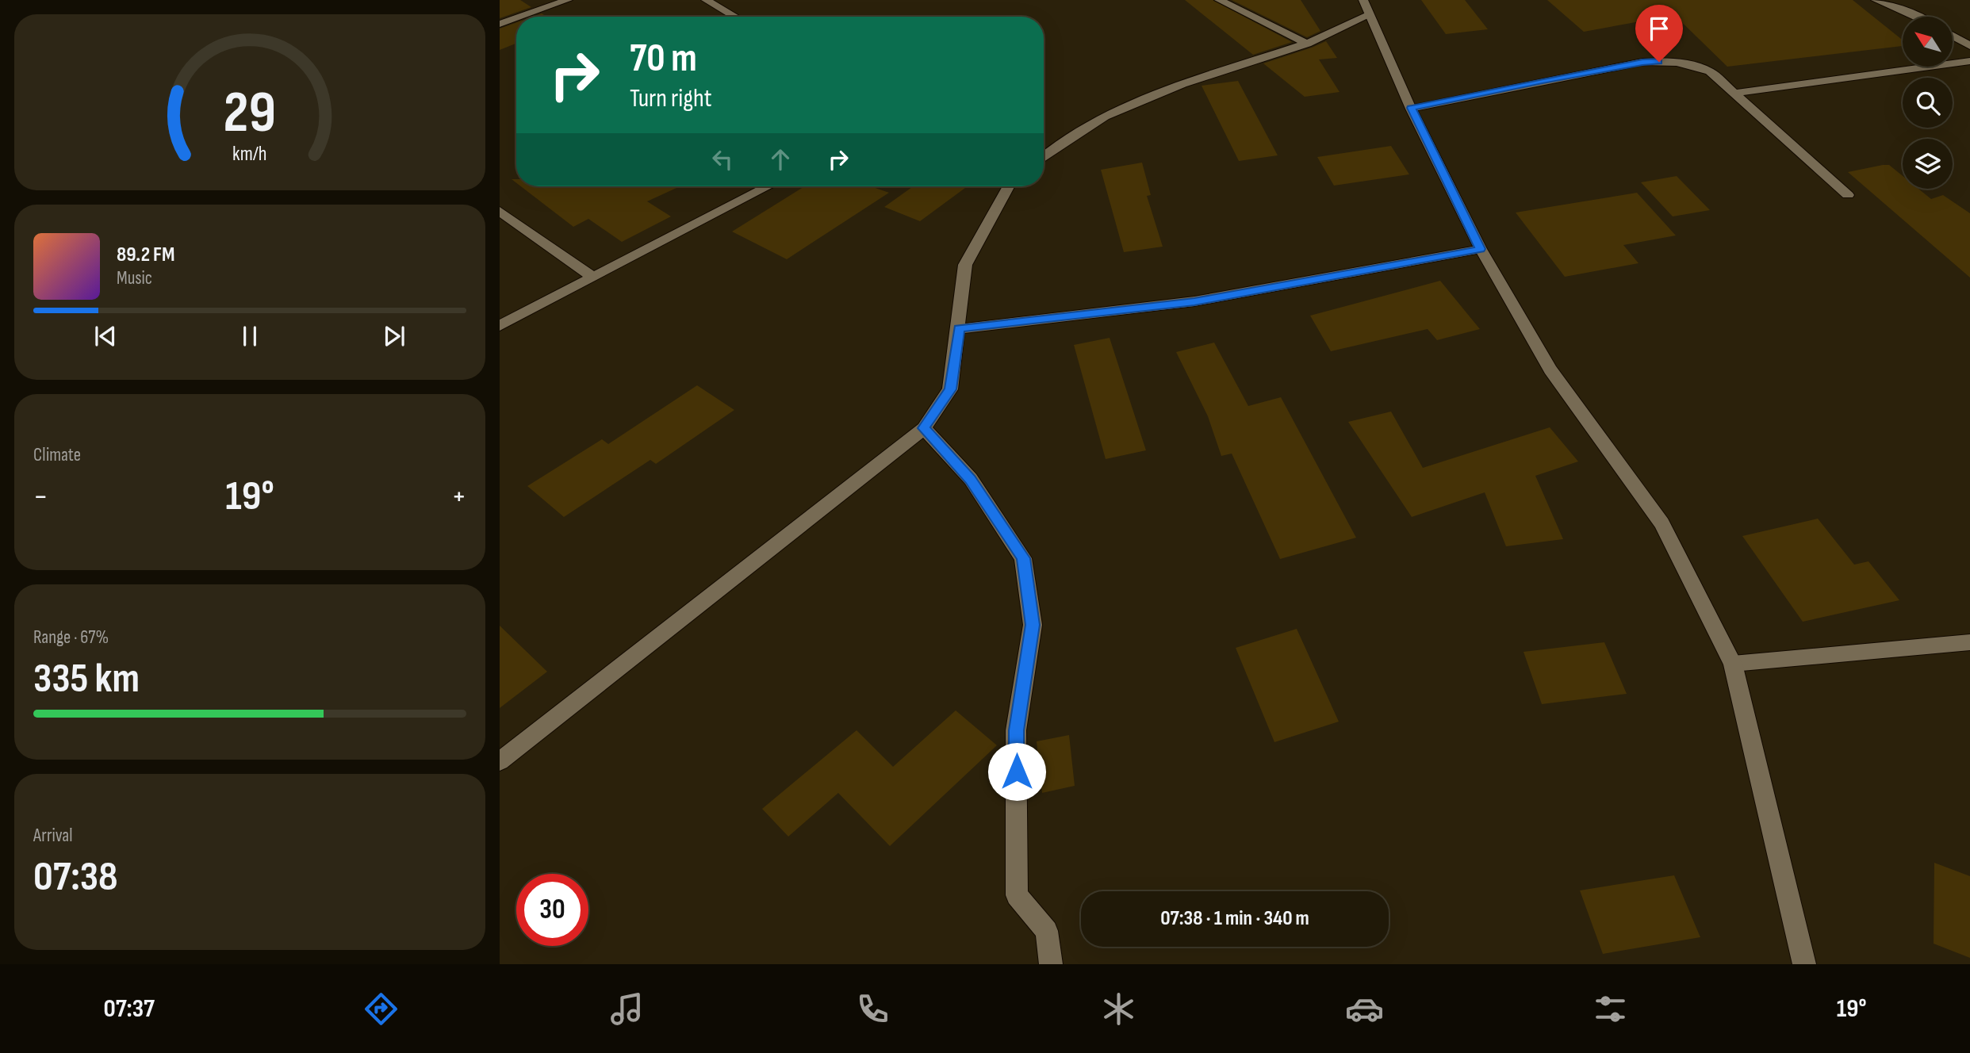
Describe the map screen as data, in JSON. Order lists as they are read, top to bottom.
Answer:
{
  "north": "top left",
  "page": {
    "turn": ["70 m", "Turn right"],
    "song": ["89.2 FM", "Music"],
    "tile": [
      "Climate",
      ["Range · 67%", "335 km"],
      ["Arrival", "07:38"]
    ],
    "heat": ["−", "19°", "+"],
    "limit": "30",
    "trip": "07:38 · 1 min · 340 m",
    "tabs": ["07:37", "19°"],
    "gauge": ["29", "km/h"]
  }
}
